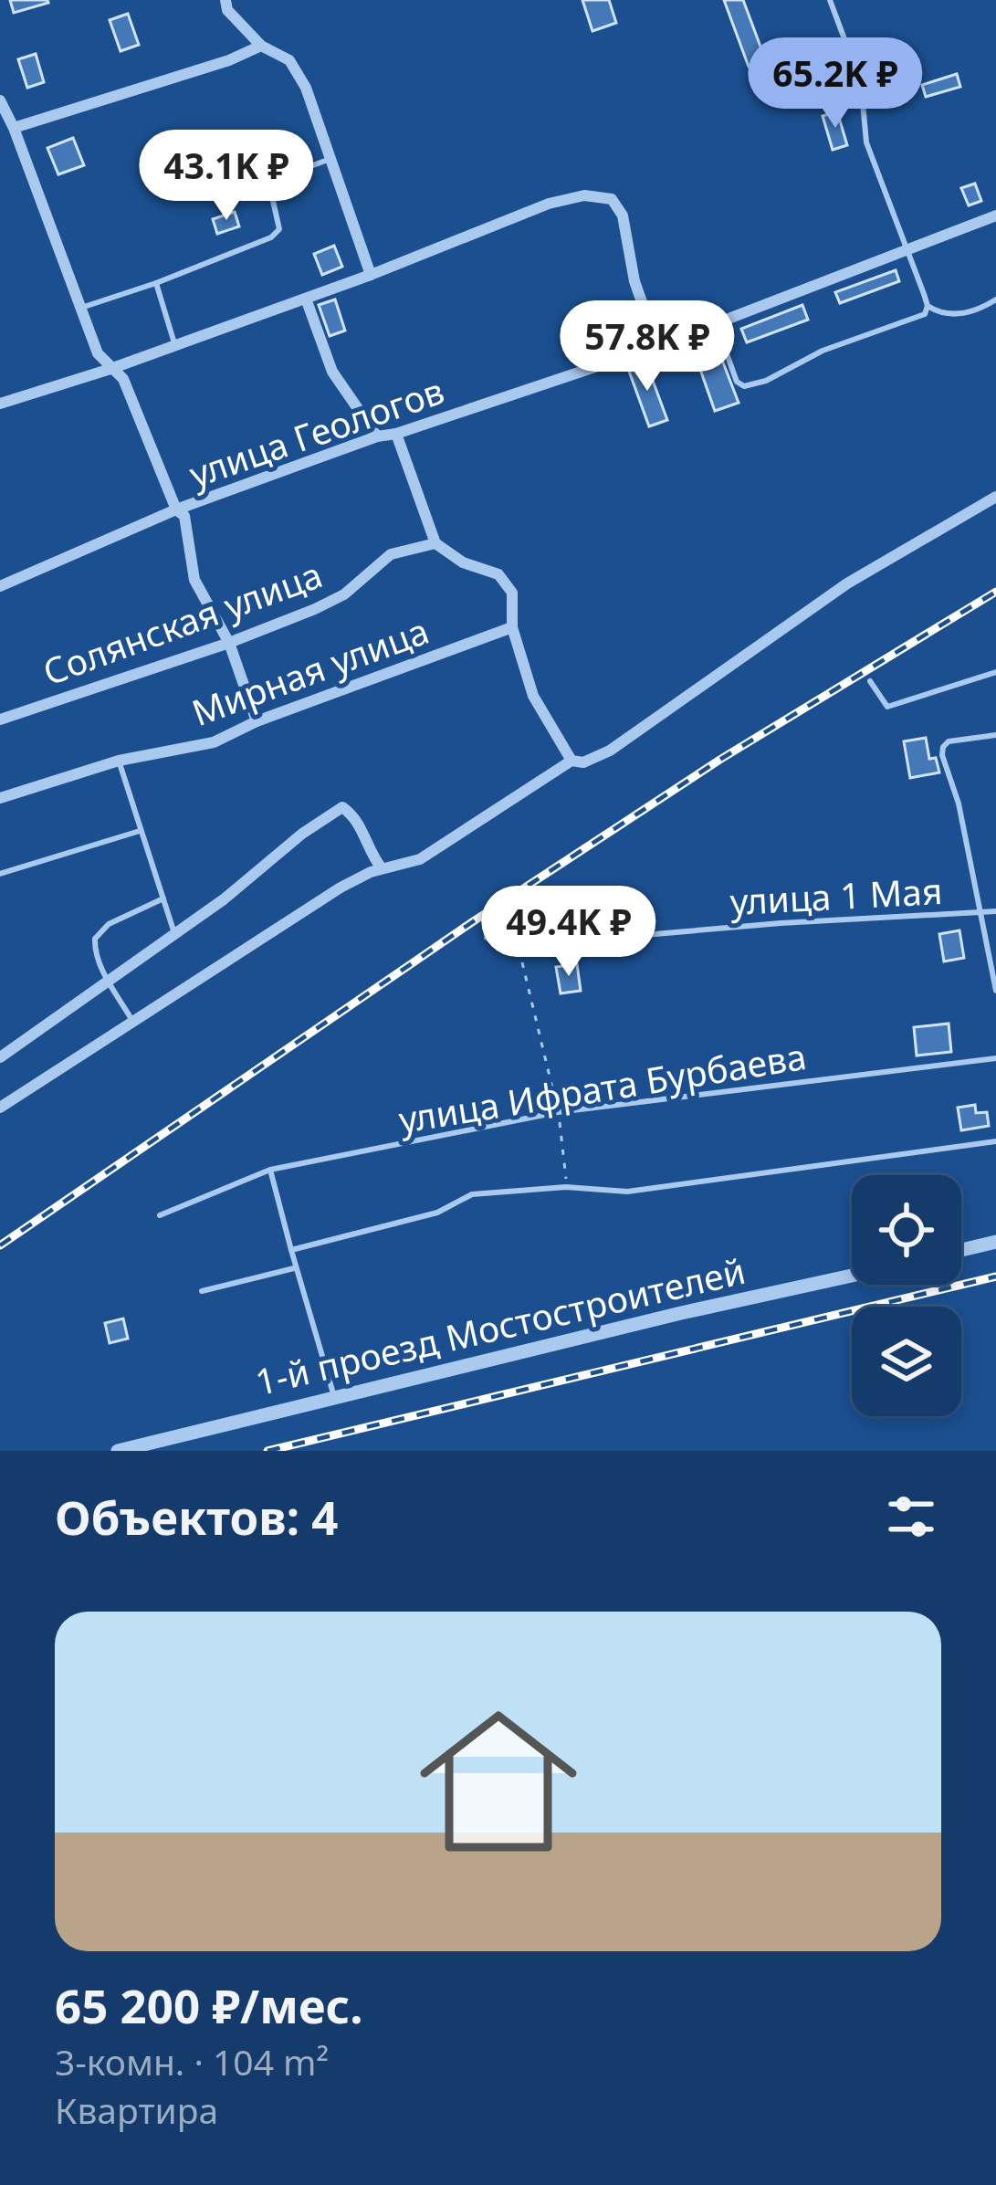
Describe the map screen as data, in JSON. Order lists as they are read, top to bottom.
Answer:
{
  "streets": {
    "street": [
      "улица Геологов",
      "Солянская улица",
      "Мирная улица",
      "1-й проезд Мостостроителей"
    ],
    "lane": ["улица 1 Мая", "улица Ифрата Бурбаева"]
  },
  "page": {
    "price": [
      "65.2K ₽",
      "43.1K ₽",
      "57.8K ₽",
      "49.4K ₽"
    ],
    "heading": "Объектов: 4",
    "list": [
      {
        "name": "65 200 ₽/мес.",
        "note": "3-комн. · 104 m² · Квартира"
      }
    ]
  }
}
